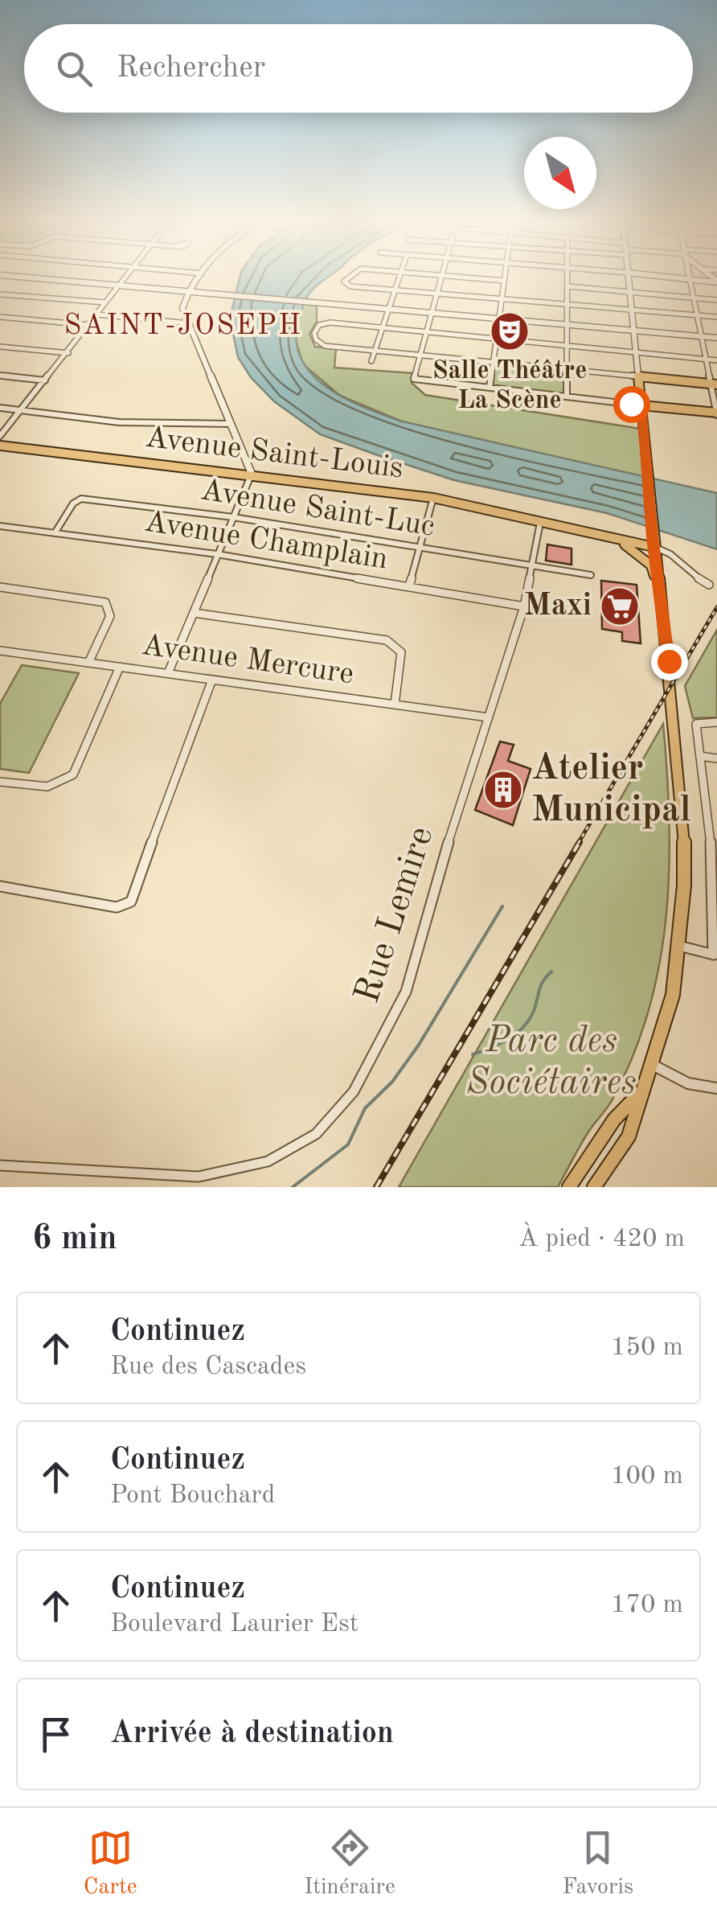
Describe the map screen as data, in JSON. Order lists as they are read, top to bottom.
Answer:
{
  "streets": {
    "main road": ["Avenue Saint-Louis"],
    "street": [
      "Avenue Saint-Luc",
      "Avenue Champlain",
      "Avenue Mercure",
      "Rue Lemire"
    ]
  },
  "crossings": [
    ["Avenue Saint-Louis", "Rue Lemire"],
    ["Avenue Saint-Luc", "Avenue Champlain"],
    ["Avenue Saint-Luc", "Rue Lemire"],
    ["Avenue Champlain", "Rue Lemire"],
    ["Avenue Mercure", "Rue Lemire"]
  ],
  "districts": ["SAINT-JOSEPH"],
  "parks": ["Parc des Sociétaires"],
  "places": {
    "theatre": ["Salle Théâtre La Scène"],
    "supermarket": ["Maxi"],
    "building": ["Atelier Municipal"]
  },
  "north": "bottom right",
  "page": {
    "search": "Rechercher",
    "heading": ["6 min", "À pied · 420 m"],
    "list": [
      ["Continuez", "Rue des Cascades", "150 m"],
      ["Continuez", "Pont Bouchard", "100 m"],
      ["Continuez", "Boulevard Laurier Est", "170 m"],
      "Arrivée à destination"
    ],
    "nav": ["Carte", "Itinéraire", "Favoris"]
  }
}
